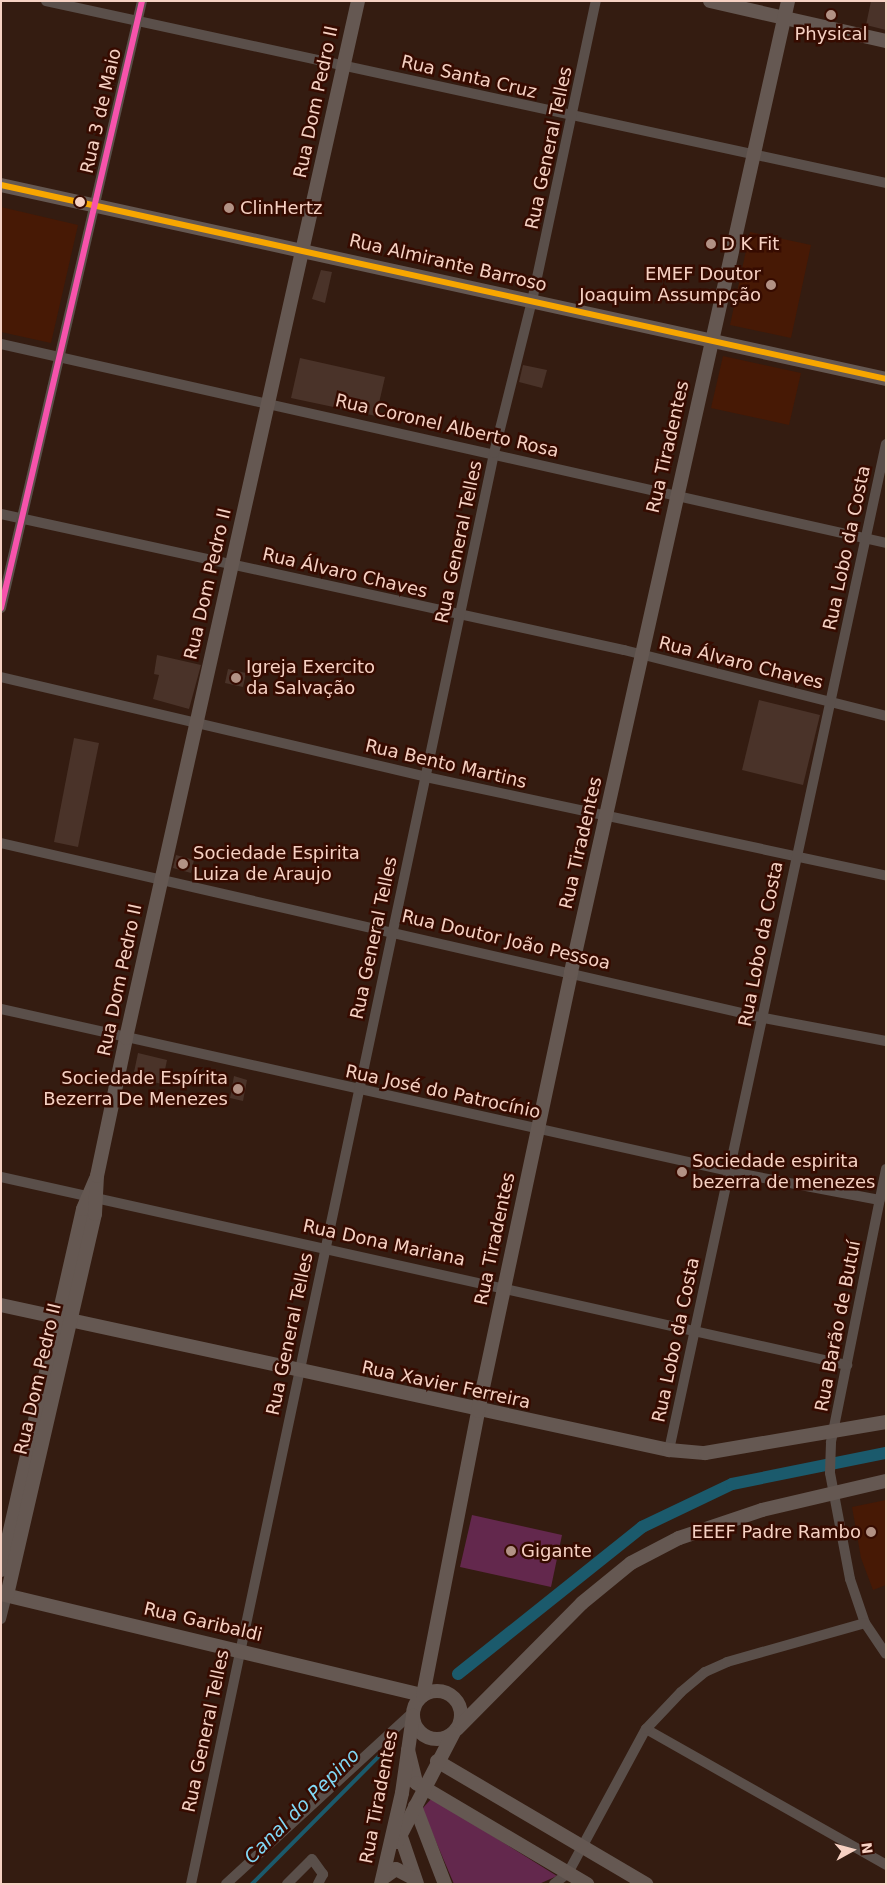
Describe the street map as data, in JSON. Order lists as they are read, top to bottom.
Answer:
{
  "streets": {
    "street": [
      "Rua Santa Cruz",
      "Rua Dom Pedro II",
      "Rua 3 de Maio",
      "Rua General Telles",
      "Rua Almirante Barroso",
      "Rua Coronel Alberto Rosa",
      "Rua Tiradentes",
      "Rua Lobo da Costa",
      "Rua Álvaro Chaves",
      "Rua Bento Martins",
      "Rua Doutor João Pessoa",
      "Rua José do Patrocínio",
      "Rua Dona Mariana",
      "Rua Barão de Butuí",
      "Rua Xavier Ferreira",
      "Rua Garibaldi"
    ]
  },
  "crossings": [
    ["Rua Santa Cruz", "Rua Dom Pedro II"],
    ["Rua Santa Cruz", "Rua 3 de Maio"],
    ["Rua Santa Cruz", "Rua General Telles"],
    ["Rua Santa Cruz", "Rua Tiradentes"],
    ["Rua Dom Pedro II", "Rua Almirante Barroso"],
    ["Rua Dom Pedro II", "Rua Coronel Alberto Rosa"],
    ["Rua Dom Pedro II", "Rua Álvaro Chaves"],
    ["Rua Dom Pedro II", "Rua Bento Martins"],
    ["Rua Dom Pedro II", "Rua Doutor João Pessoa"],
    ["Rua Dom Pedro II", "Rua José do Patrocínio"],
    ["Rua Dom Pedro II", "Rua Dona Mariana"],
    ["Rua Dom Pedro II", "Rua Xavier Ferreira"],
    ["Rua Dom Pedro II", "Rua Garibaldi"],
    ["Rua 3 de Maio", "Rua Almirante Barroso"],
    ["Rua 3 de Maio", "Rua Coronel Alberto Rosa"],
    ["Rua 3 de Maio", "Rua Álvaro Chaves"],
    ["Rua General Telles", "Rua Almirante Barroso"],
    ["Rua General Telles", "Rua Coronel Alberto Rosa"],
    ["Rua General Telles", "Rua Álvaro Chaves"],
    ["Rua General Telles", "Rua Bento Martins"],
    ["Rua General Telles", "Rua Doutor João Pessoa"],
    ["Rua General Telles", "Rua José do Patrocínio"],
    ["Rua General Telles", "Rua Dona Mariana"],
    ["Rua General Telles", "Rua Xavier Ferreira"],
    ["Rua General Telles", "Rua Garibaldi"],
    ["Rua Almirante Barroso", "Rua Tiradentes"],
    ["Rua Coronel Alberto Rosa", "Rua Tiradentes"],
    ["Rua Coronel Alberto Rosa", "Rua Lobo da Costa"],
    ["Rua Tiradentes", "Rua Álvaro Chaves"],
    ["Rua Tiradentes", "Rua Bento Martins"],
    ["Rua Tiradentes", "Rua Doutor João Pessoa"],
    ["Rua Tiradentes", "Rua José do Patrocínio"],
    ["Rua Tiradentes", "Rua Dona Mariana"],
    ["Rua Tiradentes", "Rua Xavier Ferreira"],
    ["Rua Tiradentes", "Rua Garibaldi"],
    ["Rua Lobo da Costa", "Rua Álvaro Chaves"],
    ["Rua Lobo da Costa", "Rua Bento Martins"],
    ["Rua Lobo da Costa", "Rua Doutor João Pessoa"],
    ["Rua Lobo da Costa", "Rua José do Patrocínio"],
    ["Rua Lobo da Costa", "Rua Dona Mariana"],
    ["Rua Lobo da Costa", "Rua Xavier Ferreira"],
    ["Rua José do Patrocínio", "Rua Barão de Butuí"],
    ["Rua Dona Mariana", "Rua Barão de Butuí"],
    ["Rua Barão de Butuí", "Rua Xavier Ferreira"]
  ],
  "water": ["Canal do Pepino"],
  "places": [
    "Physical",
    "ClinHertz",
    "D K Fit",
    "EMEF Doutor Joaquim Assumpção",
    "Igreja Exercito da Salvação",
    "Sociedade Espirita Luiza de Araujo",
    "Sociedade Espírita Bezerra De Menezes",
    "Sociedade espirita bezerra de menezes",
    "EEEF Padre Rambo",
    "Gigante"
  ],
  "north": "right"
}
